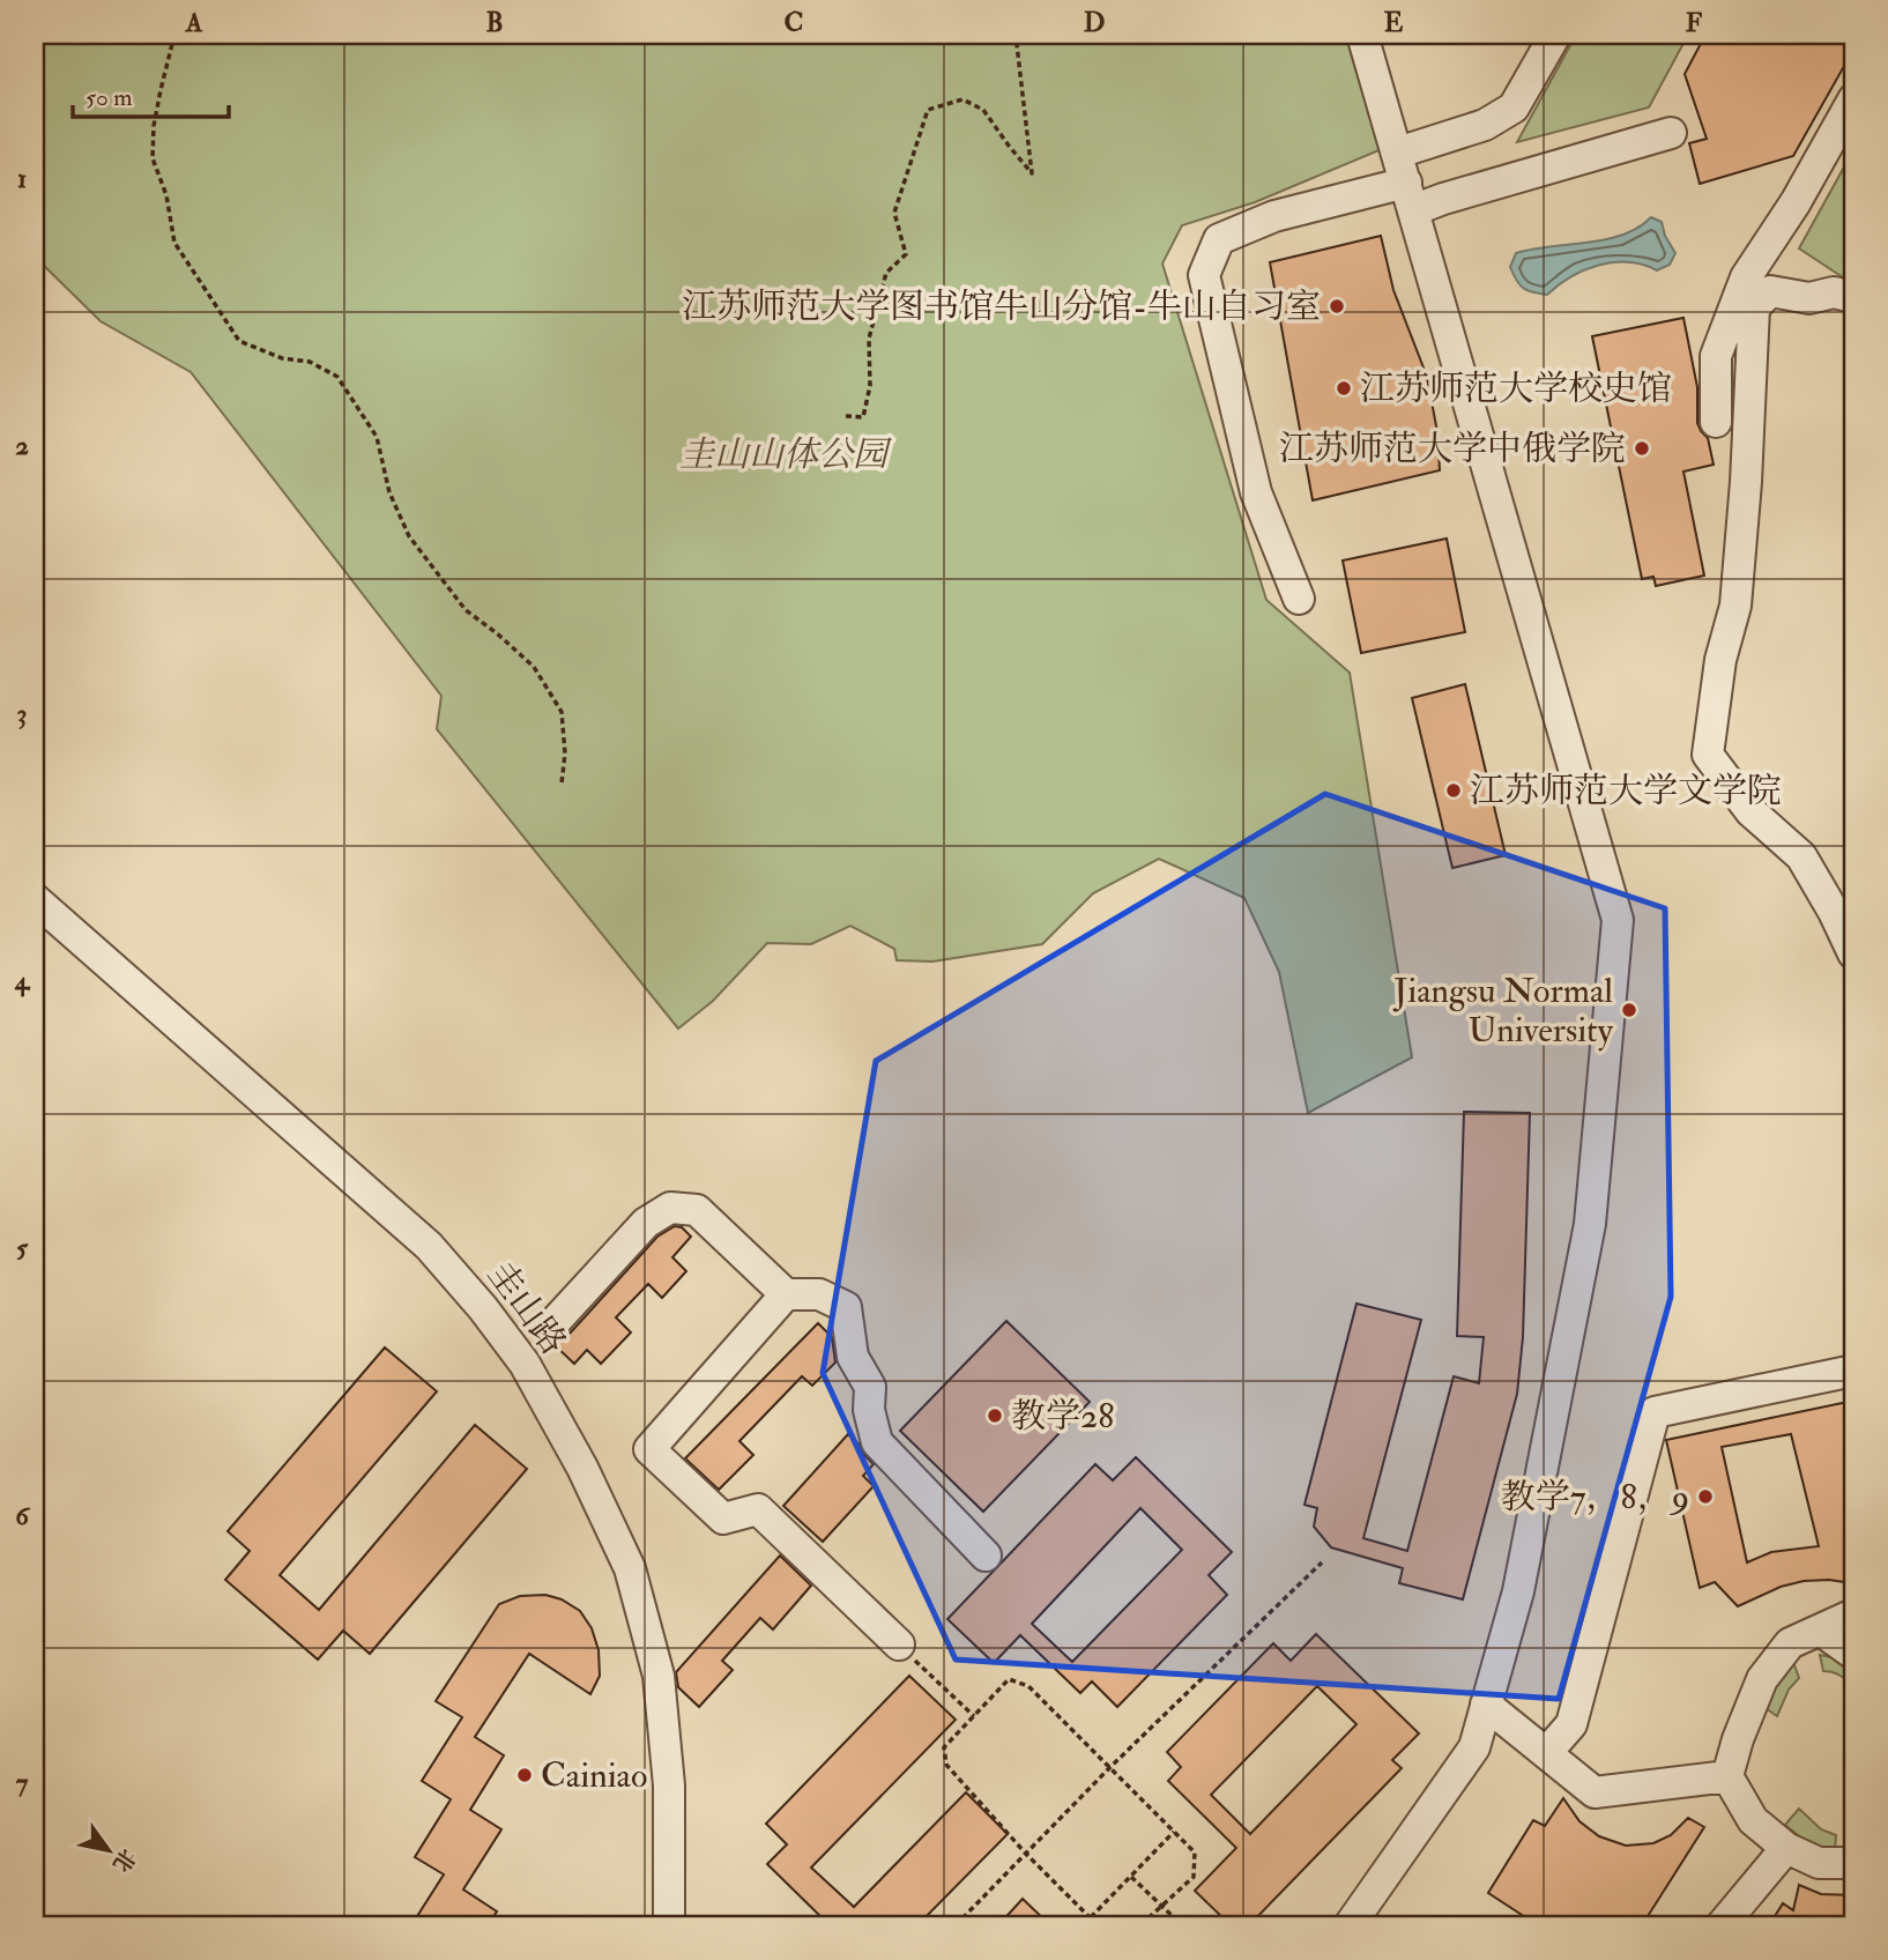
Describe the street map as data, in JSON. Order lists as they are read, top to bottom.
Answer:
{
  "streets": {
    "street": ["圭山路"]
  },
  "parks": ["圭山山体公园"],
  "places": [
    "江苏师范大学图书馆牛山分馆-牛山自习室",
    "江苏师范大学校史馆",
    "江苏师范大学中俄学院",
    "江苏师范大学文学院",
    "Jiangsu Normal University",
    "教学28",
    "教学7，8，9",
    "Cainiao"
  ],
  "scale_bar": "50 m",
  "north": "bottom right",
  "grid": {
    "columns": [
      "A",
      "B",
      "C",
      "D",
      "E",
      "F"
    ],
    "rows": [
      "1",
      "2",
      "3",
      "4",
      "5",
      "6",
      "7"
    ]
  }
}
